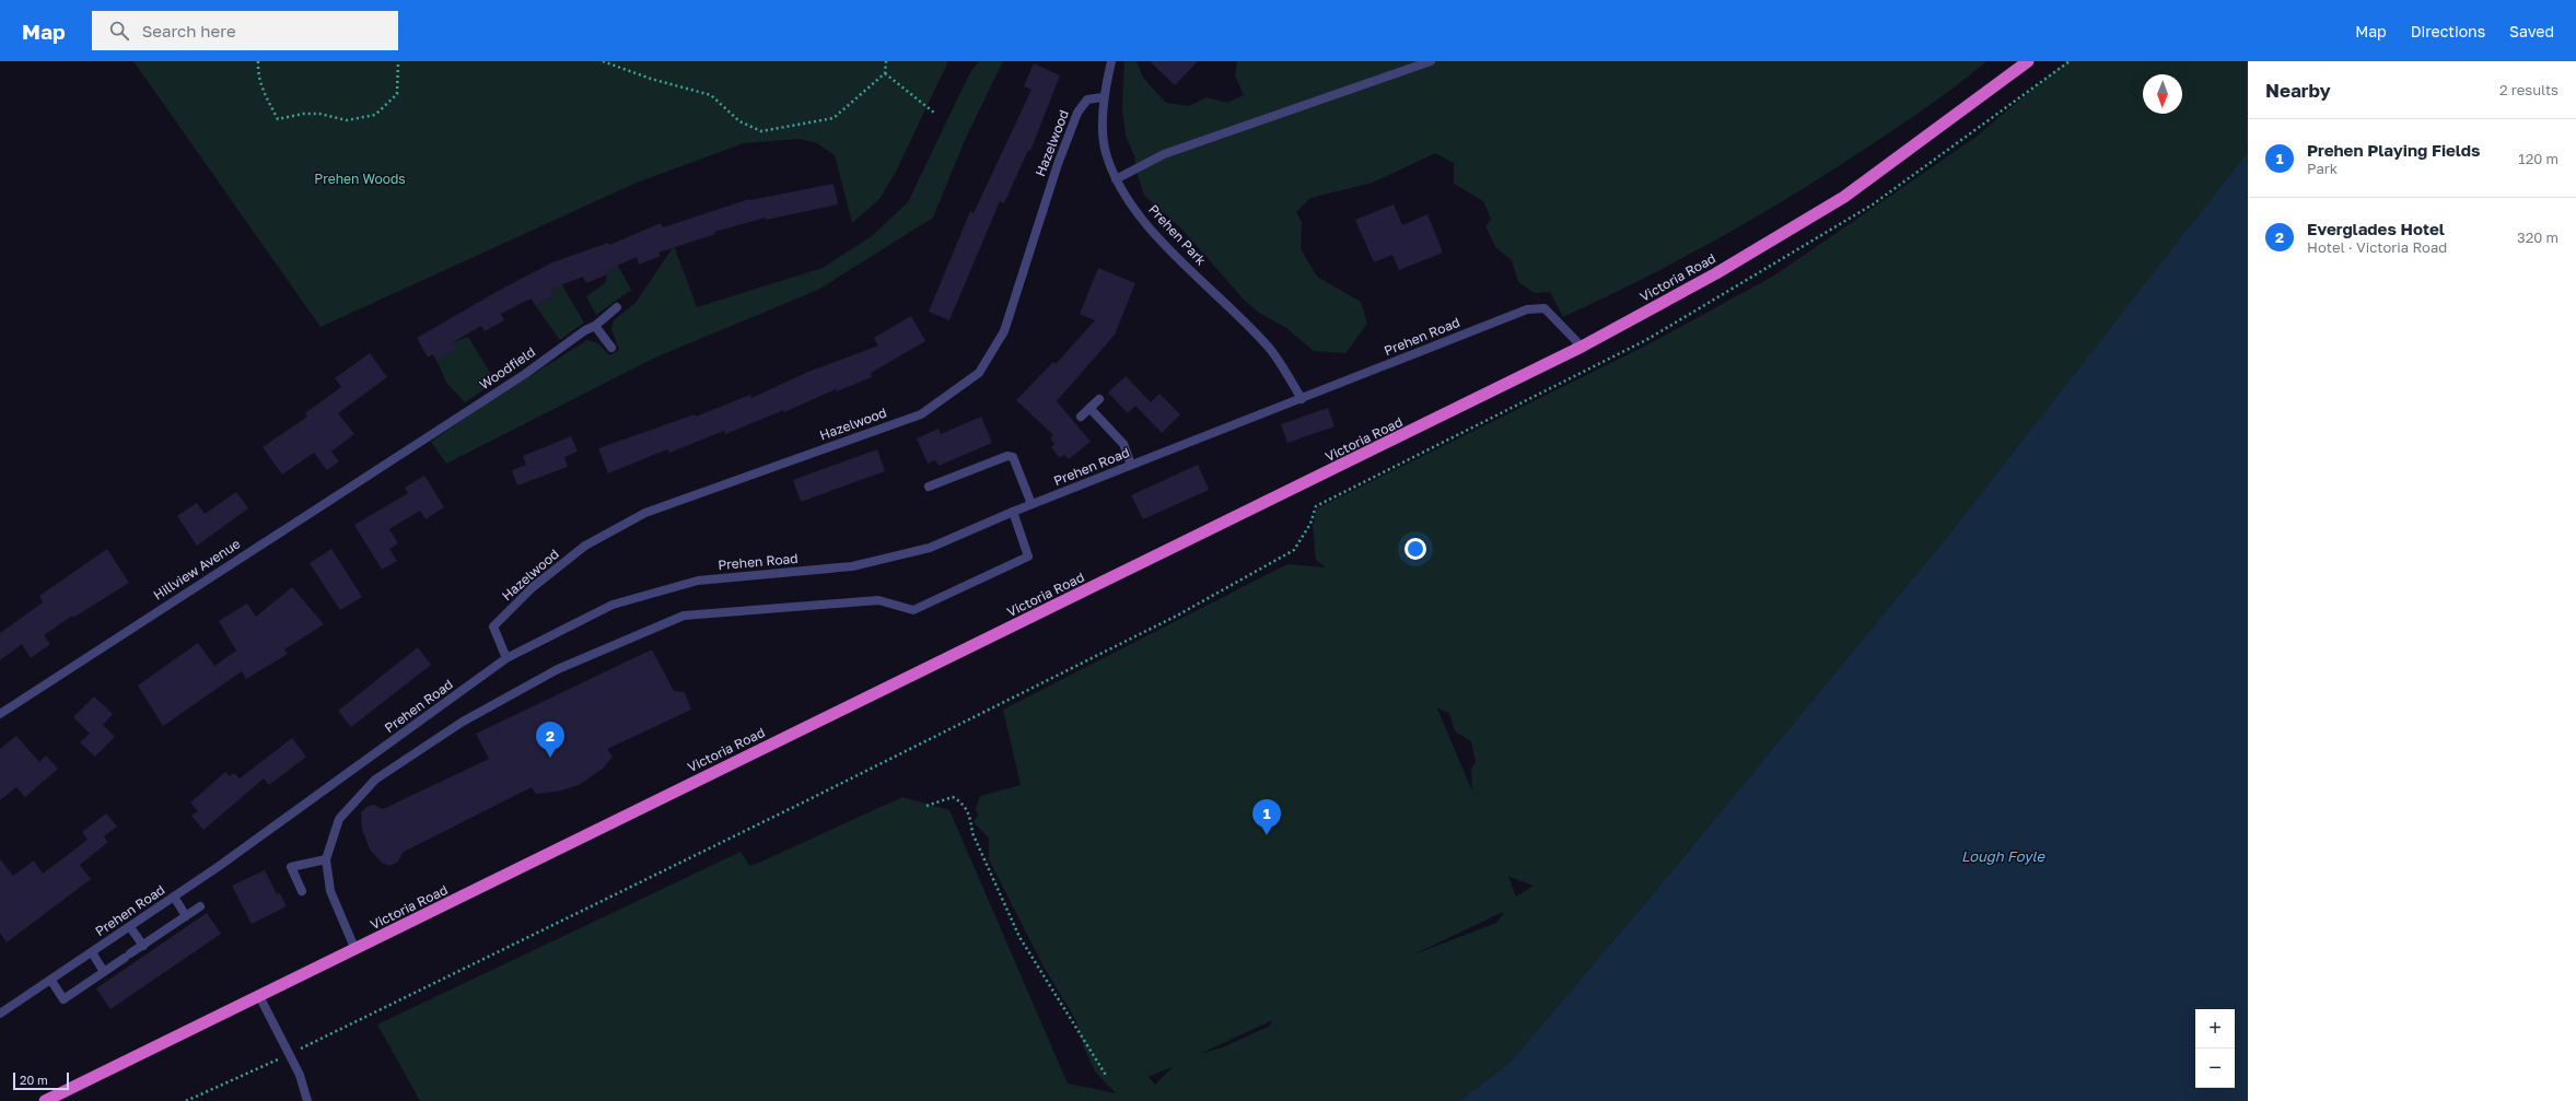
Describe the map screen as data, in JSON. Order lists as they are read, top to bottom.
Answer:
{
  "streets": {
    "highway": ["Victoria Road"],
    "street": [
      "Hazelwood",
      "Prehen Park",
      "Prehen Road",
      "Woodfield",
      "Hillview Avenue"
    ]
  },
  "crossings": [
    ["Hazelwood", "Prehen Park"],
    ["Hazelwood", "Prehen Road"],
    ["Prehen Park", "Prehen Road"],
    ["Victoria Road", "Prehen Road"],
    ["Woodfield", "Hillview Avenue"]
  ],
  "water": ["Lough Foyle"],
  "parks": ["Prehen Woods"],
  "scale_bar": "20 m",
  "north": "bottom",
  "page": {
    "header": "Map",
    "search": "Search here",
    "nav": ["Map", "Directions", "Saved"],
    "heading": ["Nearby", "2 results"],
    "list": [
      {
        "mark": "1",
        "name": "Prehen Playing Fields",
        "note": "Park",
        "value": "120 m"
      },
      {
        "mark": "2",
        "name": "Everglades Hotel",
        "note": "Hotel · Victoria Road",
        "value": "320 m"
      }
    ],
    "pins": ["2", "1"],
    "map_buttons": ["+", "−"],
    "scale": "20 m"
  }
}
